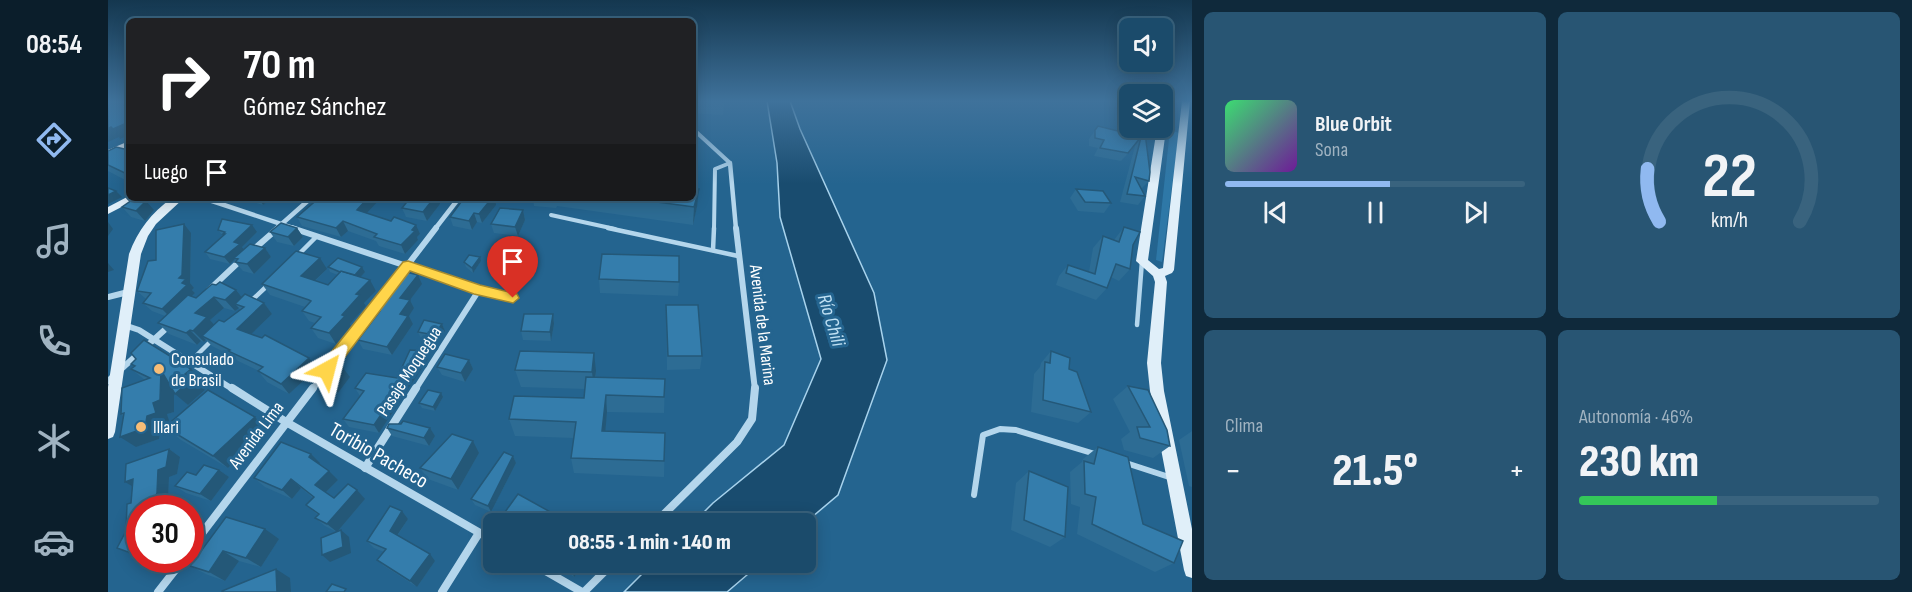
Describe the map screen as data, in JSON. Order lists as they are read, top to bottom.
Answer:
{
  "streets": {
    "street": [
      "Avenida de la Marina",
      "Pasaje Moquegua",
      "Avenida Lima",
      "Toribio Pacheco"
    ]
  },
  "crossings": [
    ["Pasaje Moquegua", "Toribio Pacheco"],
    ["Avenida Lima", "Toribio Pacheco"]
  ],
  "water": ["Río Chili"],
  "places": ["Consulado de Brasil", "Illari"],
  "page": {
    "tabs": "08:54",
    "turn": ["70 m", "Gómez Sánchez"],
    "song": ["Blue Orbit", "Sona"],
    "then": "Luego",
    "tile": [
      "Clima",
      ["Autonomía · 46%", "230 km"]
    ],
    "heat": ["−", "21.5°", "+"],
    "limit": "30",
    "trip": "08:55 · 1 min · 140 m",
    "gauge": ["22", "km/h"]
  }
}
